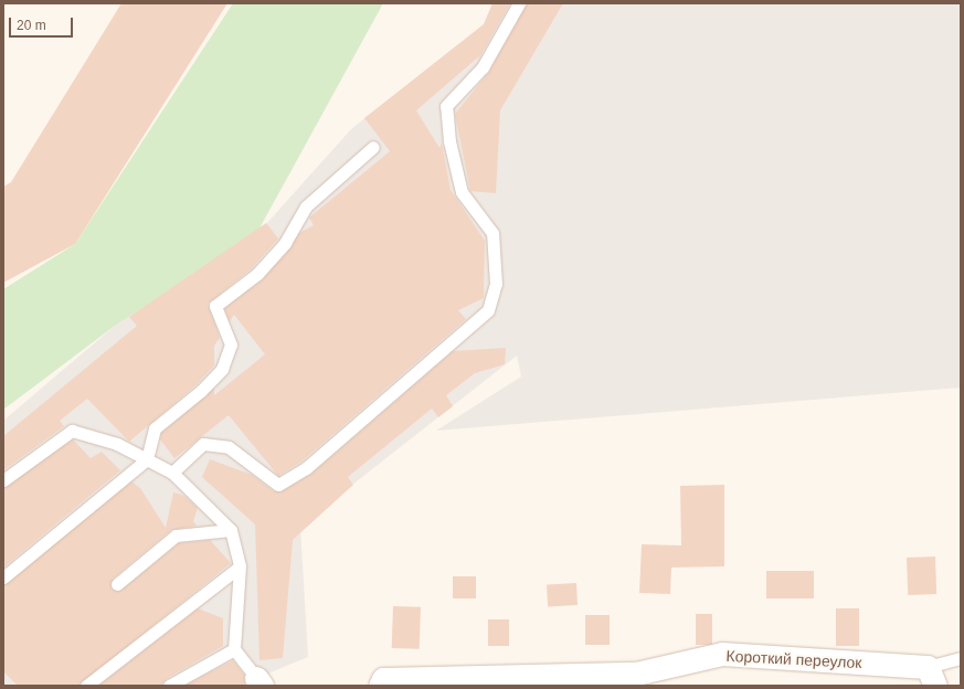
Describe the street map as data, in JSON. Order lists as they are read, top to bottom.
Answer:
{
  "streets": {
    "street": ["Короткий переулок"]
  },
  "scale_bar": "20 m"
}
